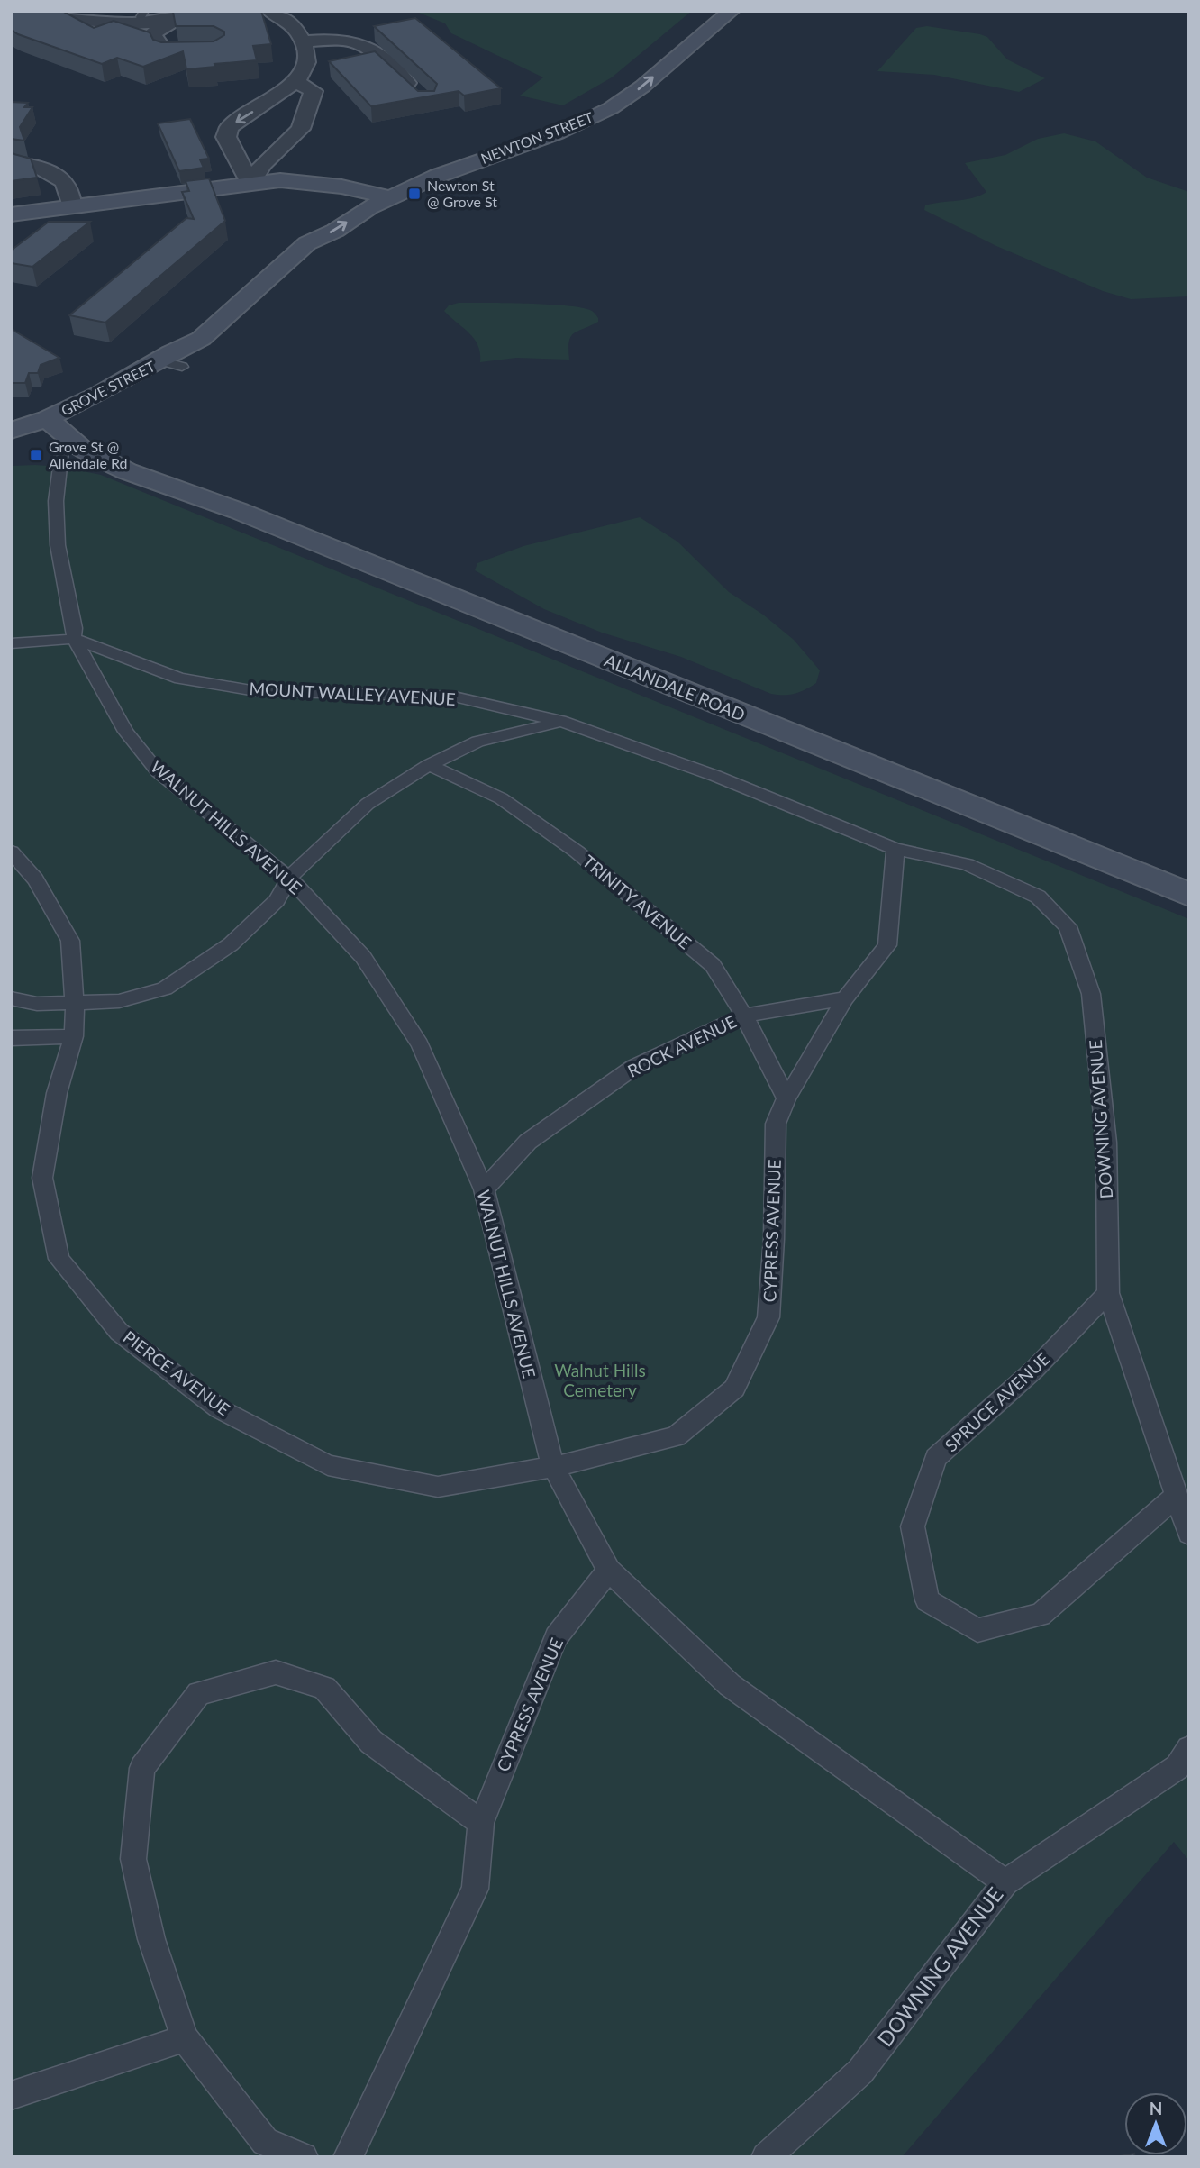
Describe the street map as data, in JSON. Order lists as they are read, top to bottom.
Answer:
{
  "streets": {
    "main road": ["NEWTON STREET", "GROVE STREET", "ALLANDALE ROAD"],
    "lane": [
      "MOUNT WALLEY AVENUE",
      "WALNUT HILLS AVENUE",
      "TRINITY AVENUE",
      "ROCK AVENUE",
      "DOWNING AVENUE",
      "CYPRESS AVENUE",
      "PIERCE AVENUE",
      "SPRUCE AVENUE"
    ]
  },
  "crossings": [
    ["NEWTON STREET", "GROVE STREET"],
    ["GROVE STREET", "ALLANDALE ROAD"],
    ["MOUNT WALLEY AVENUE", "WALNUT HILLS AVENUE"],
    ["MOUNT WALLEY AVENUE", "DOWNING AVENUE"],
    ["MOUNT WALLEY AVENUE", "CYPRESS AVENUE"],
    ["WALNUT HILLS AVENUE", "ROCK AVENUE"],
    ["WALNUT HILLS AVENUE", "CYPRESS AVENUE"],
    ["WALNUT HILLS AVENUE", "PIERCE AVENUE"],
    ["TRINITY AVENUE", "ROCK AVENUE"],
    ["TRINITY AVENUE", "CYPRESS AVENUE"],
    ["ROCK AVENUE", "CYPRESS AVENUE"],
    ["DOWNING AVENUE", "CYPRESS AVENUE"],
    ["DOWNING AVENUE", "SPRUCE AVENUE"],
    ["CYPRESS AVENUE", "PIERCE AVENUE"]
  ],
  "parks": ["Walnut Hills Cemetery"],
  "places": {
    "transit": ["Newton St @ Grove St", "Grove St @ Allendale Rd"]
  },
  "north": "top"
}
